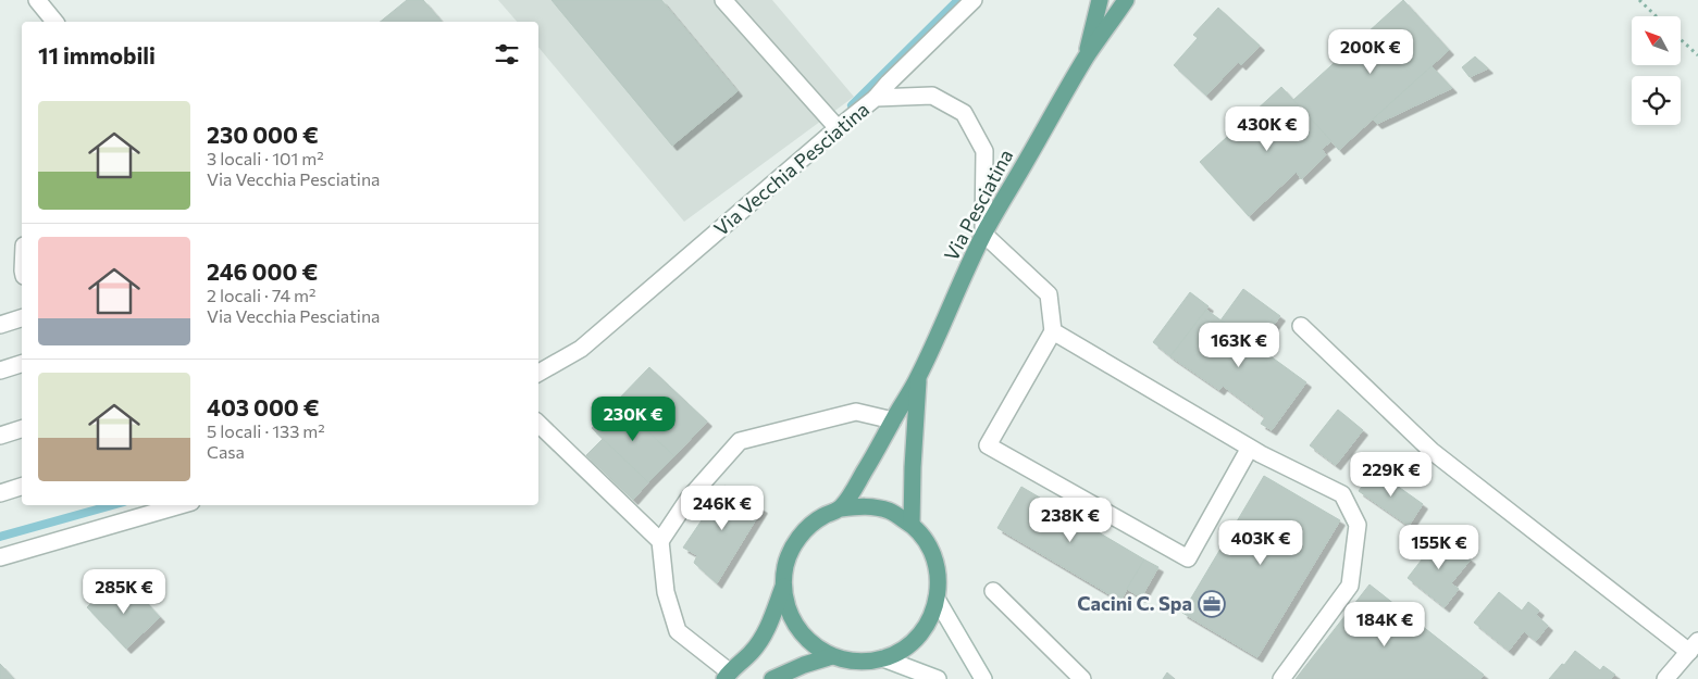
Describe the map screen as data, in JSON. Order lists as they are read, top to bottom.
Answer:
{
  "streets": {
    "main road": ["Via Pesciatina"],
    "street": ["Via Vecchia Pesciatina"]
  },
  "crossings": [
    ["Via Vecchia Pesciatina", "Via Pesciatina"]
  ],
  "places": {
    "office": ["Cacini C. Spa"]
  },
  "north": "top left",
  "page": {
    "heading": "11 immobili",
    "price": [
      "200K €",
      "430K €",
      "163K €",
      "230K €",
      "229K €",
      "246K €",
      "238K €",
      "403K €",
      "155K €",
      "285K €",
      "184K €"
    ],
    "list": [
      {
        "name": "230 000 €",
        "note": "3 locali · 101 m² · Via Vecchia Pesciatina"
      },
      {
        "name": "246 000 €",
        "note": "2 locali · 74 m² · Via Vecchia Pesciatina"
      },
      {
        "name": "403 000 €",
        "note": "5 locali · 133 m² · Casa"
      }
    ]
  }
}
